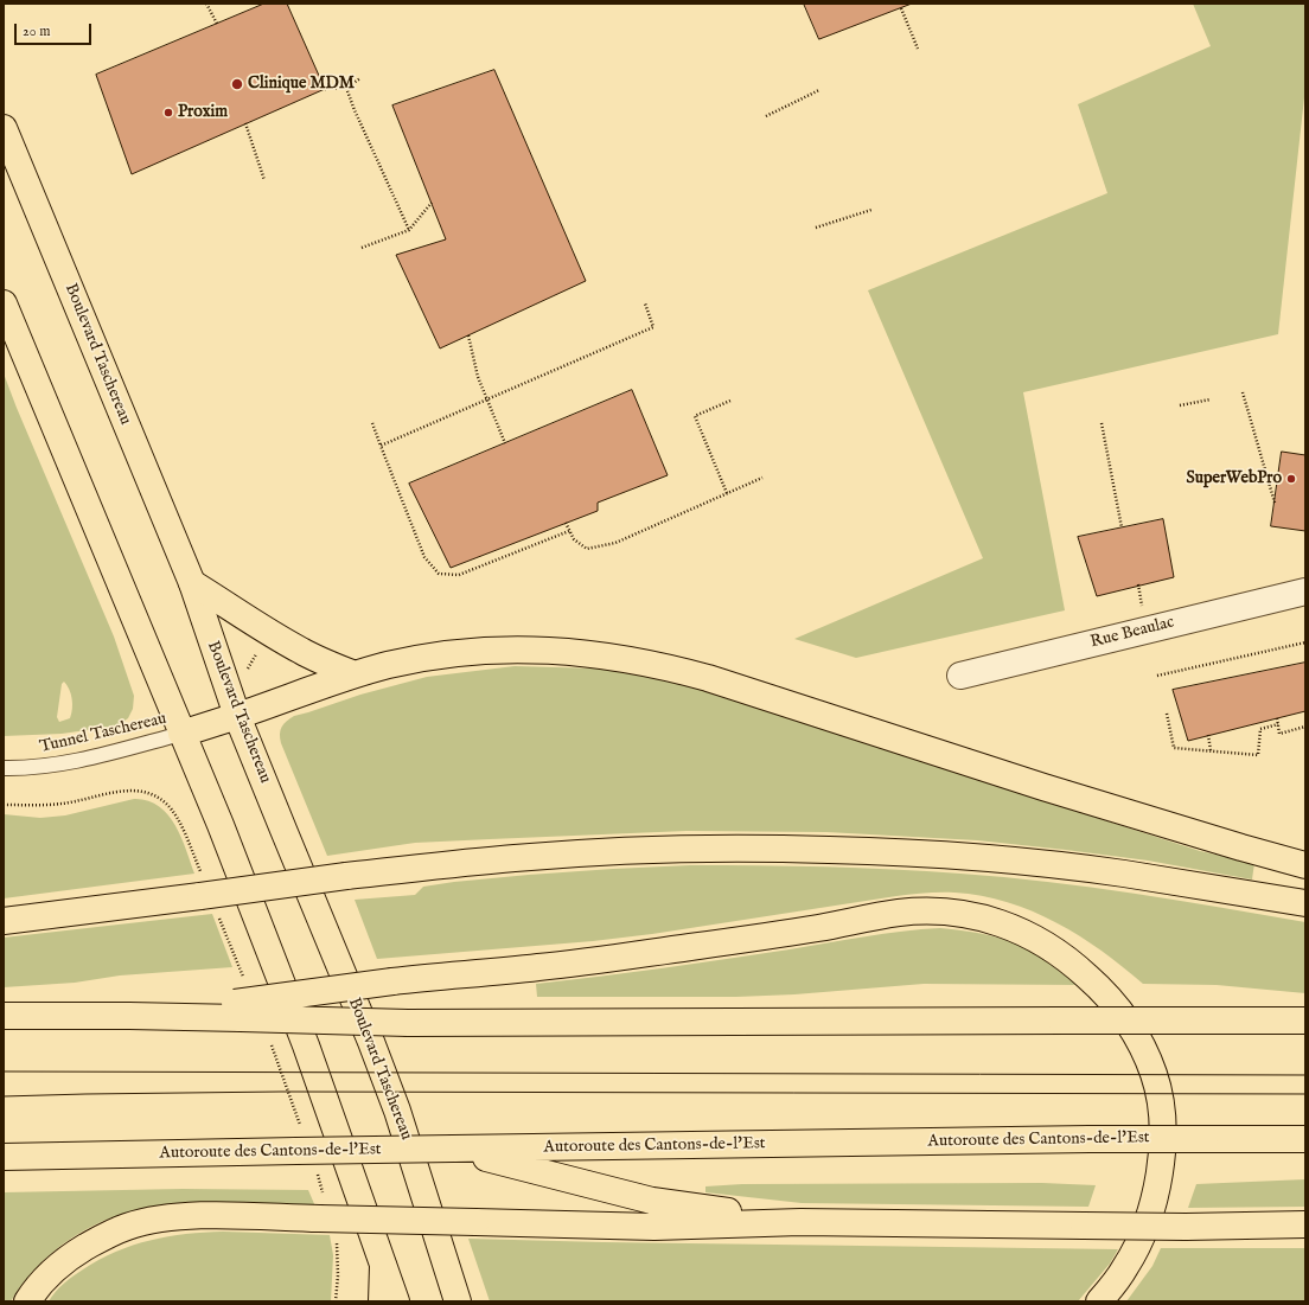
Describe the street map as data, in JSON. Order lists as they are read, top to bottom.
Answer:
{
  "streets": {
    "main road": ["Boulevard Taschereau", "Autoroute des Cantons-de-l'Est"],
    "street": ["Rue Beaulac"],
    "lane": ["Tunnel Taschereau"]
  },
  "places": ["Clinique MDM", "Proxim", "SuperWebPro"],
  "scale_bar": "20 m"
}
